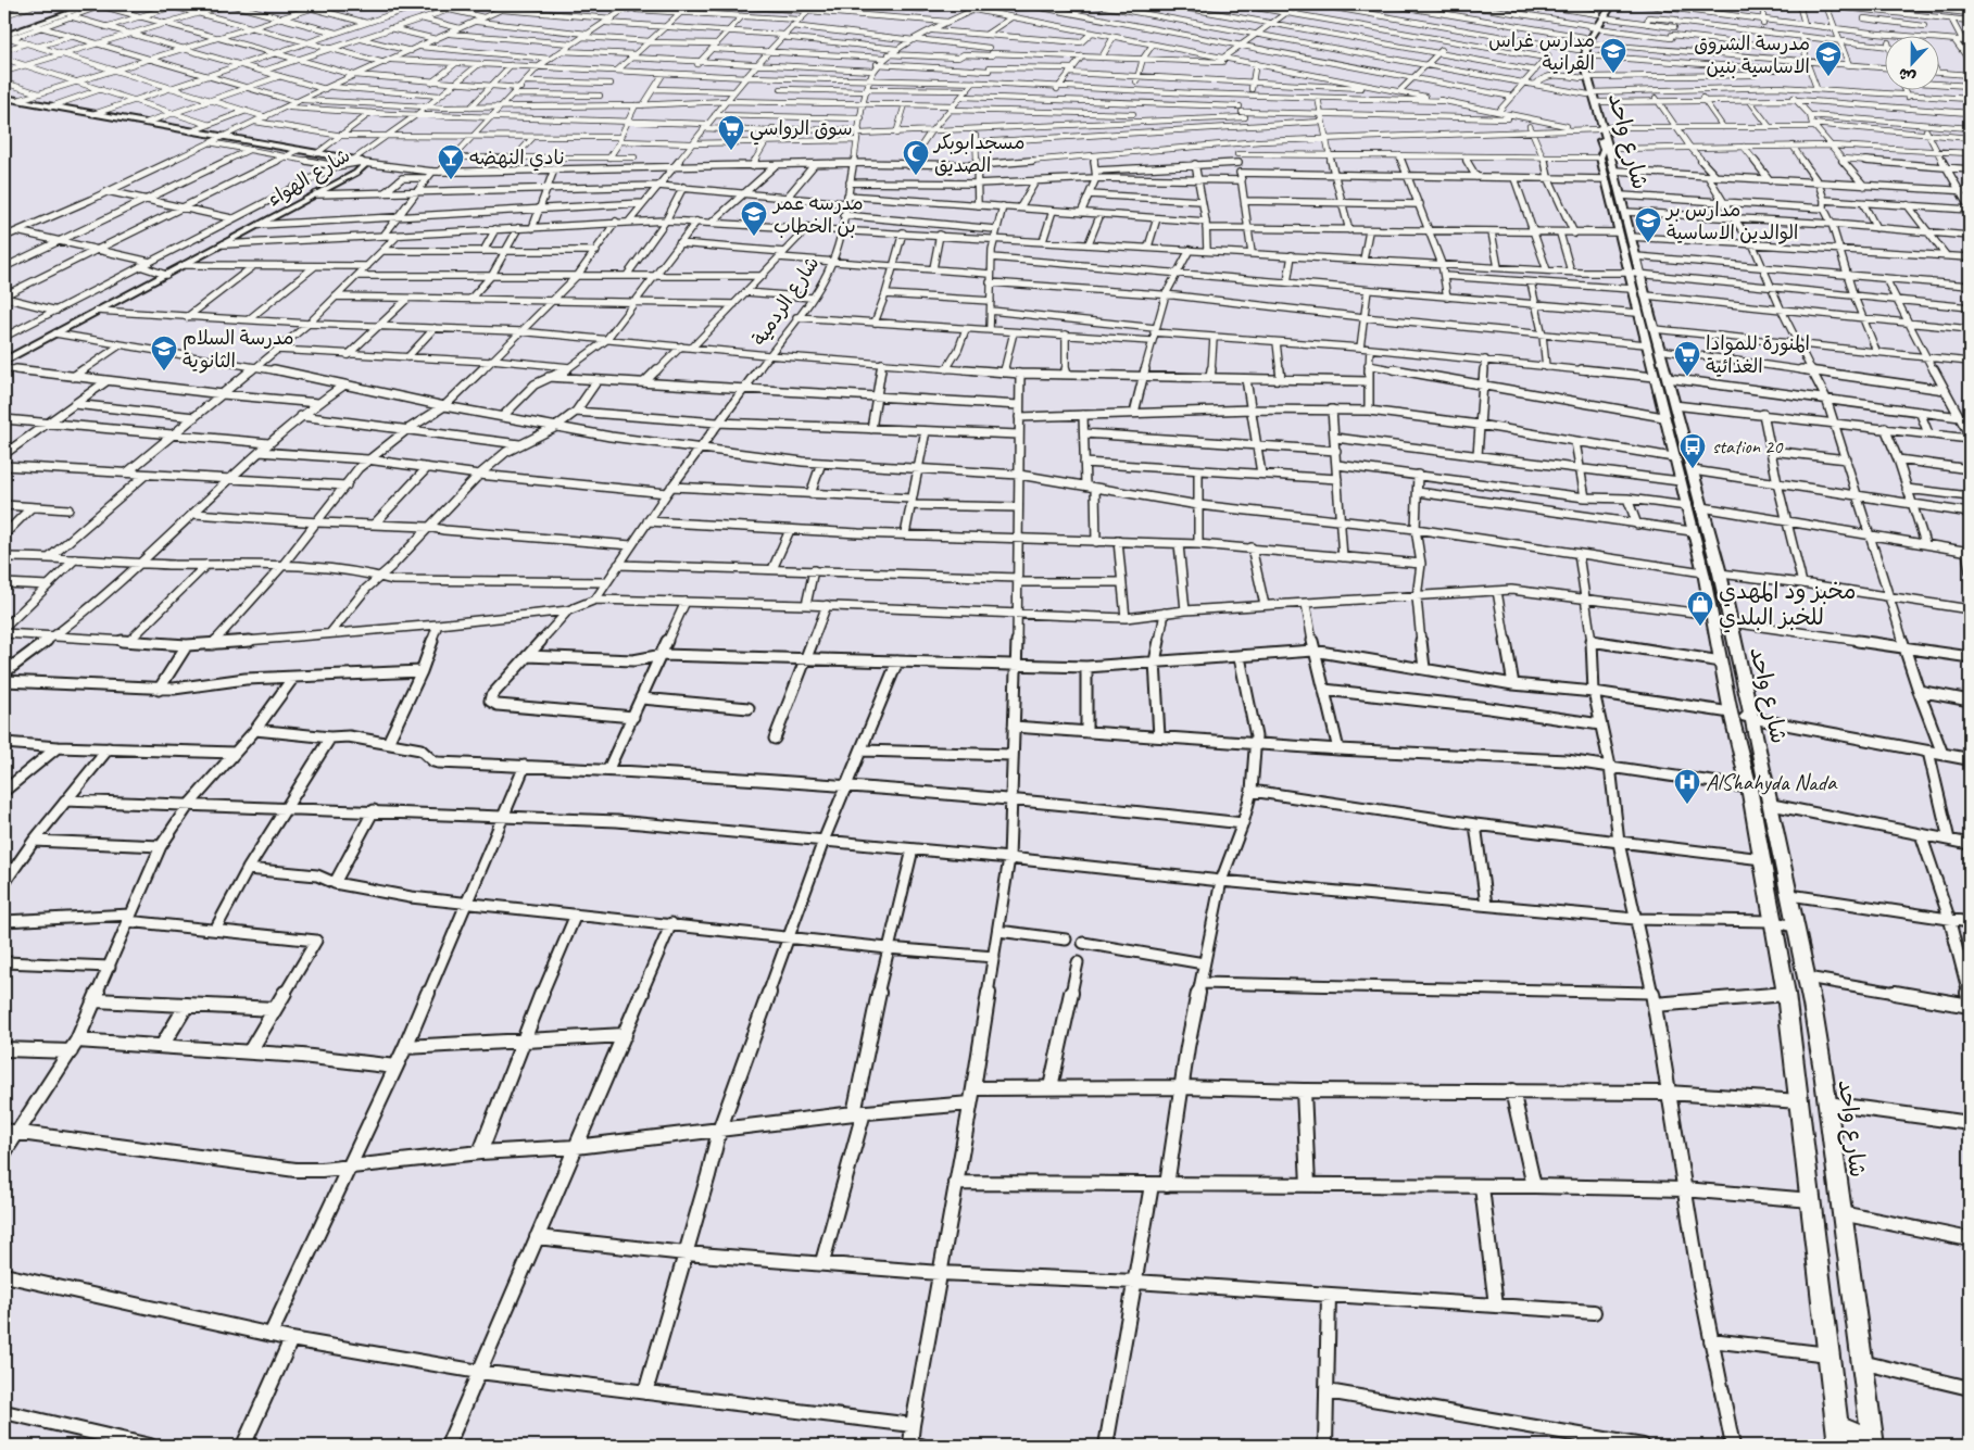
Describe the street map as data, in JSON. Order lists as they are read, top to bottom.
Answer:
{
  "streets": {
    "street": ["شارع واحد", "شارع الهواء", "شارع الردمية"]
  },
  "places": {
    "school or university": [
      "مدارس غراس القرانية",
      "مدرسة الشروق الاساسية بنين",
      "مدرسه عمر بن الخطاب",
      "مدارس بر الوالدين الاساسية",
      "مدرسة السلام الثانوية"
    ],
    "supermarket": ["سوق الرواسي", "المنورة للموادا الغذائية"],
    "mosque": ["مسجدابوبكر الصديق"],
    "bar": ["نادي النهضه"],
    "bus stop": ["station 20"],
    "shop": ["مخبز ود المهدي للخبز البلدي"],
    "hospital": ["AlShahyda Nada"]
  },
  "north": "bottom"
}
